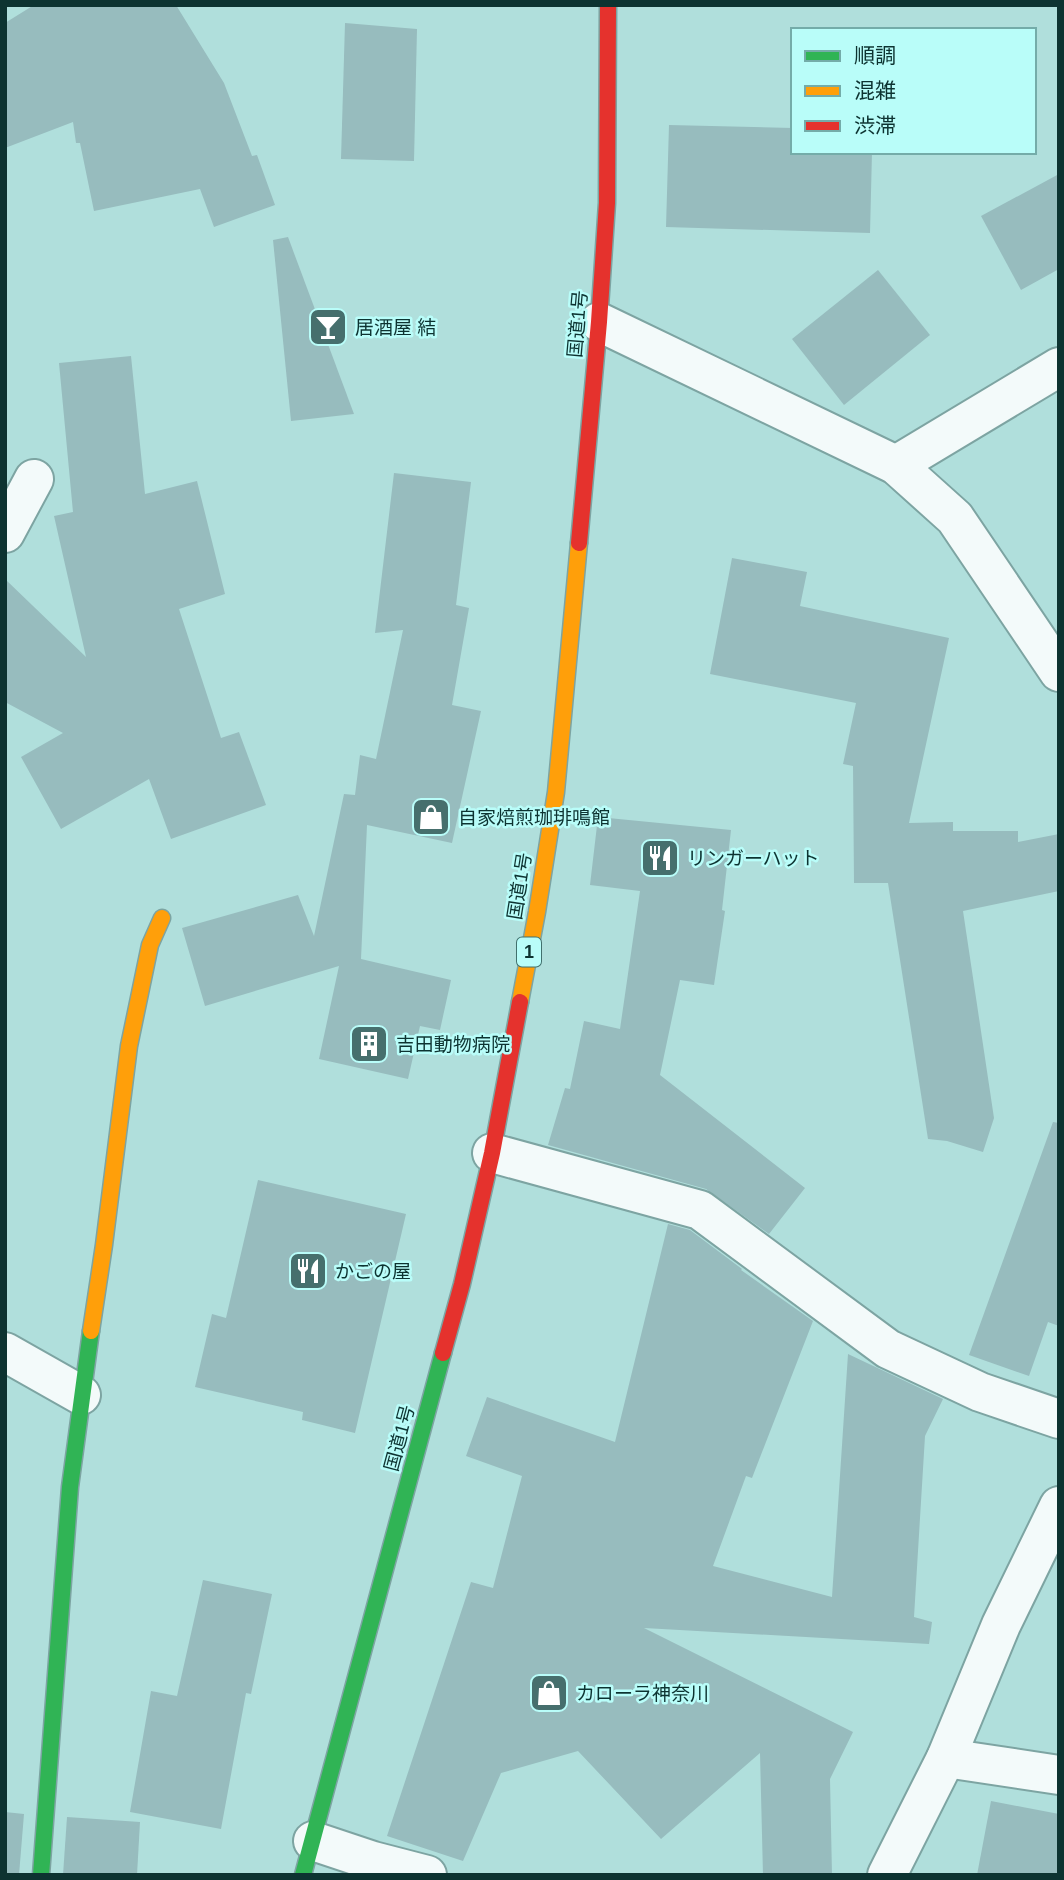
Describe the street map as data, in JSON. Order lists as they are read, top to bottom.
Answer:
{
  "streets": {
    "main road": ["国道1号", "1"]
  },
  "places": {
    "bar": ["居酒屋 結"],
    "shop": ["自家焙煎珈琲鳴館", "カローラ神奈川"],
    "restaurant": ["リンガーハット", "かごの屋"],
    "building": ["吉田動物病院"]
  },
  "legend": ["順調", "混雑", "渋滞"]
}
